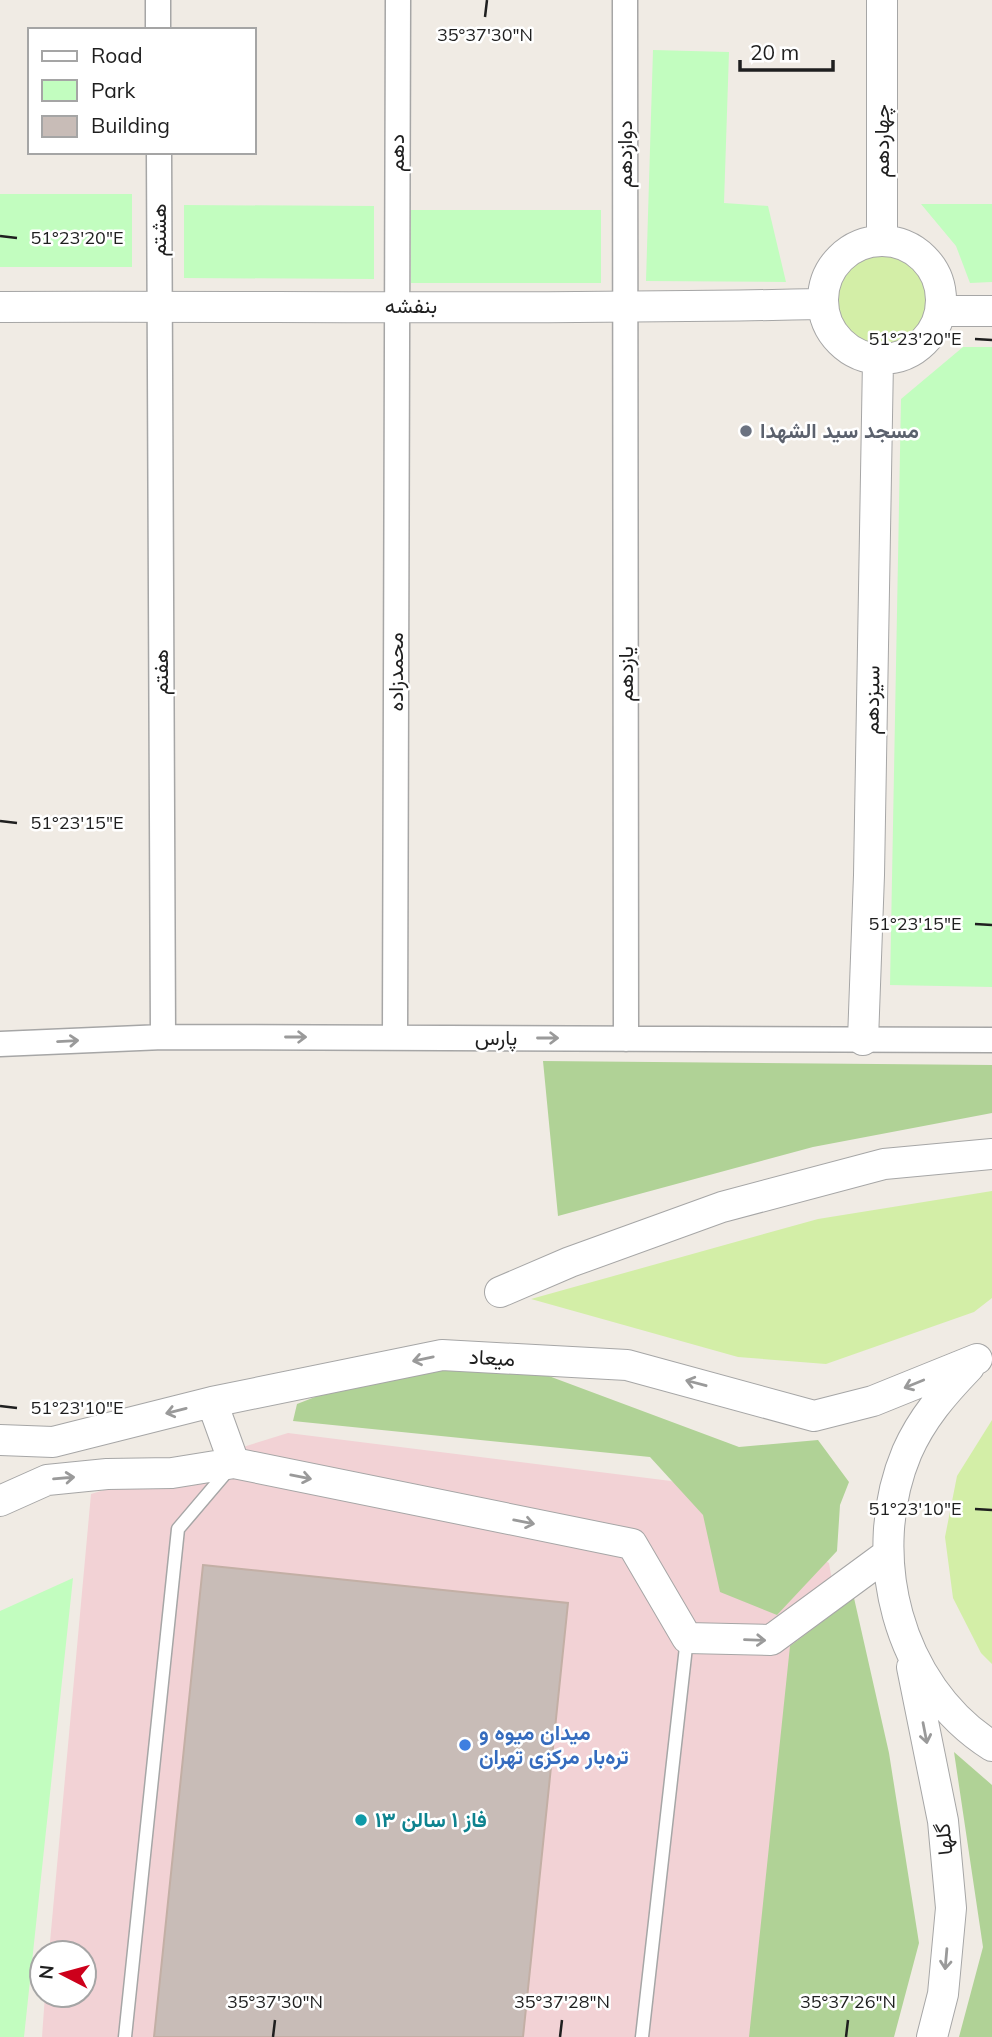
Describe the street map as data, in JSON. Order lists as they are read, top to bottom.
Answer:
{
  "streets": {
    "street": [
      "چهاردهم",
      "دهم",
      "دوازدهم",
      "هشتم",
      "بنفشه",
      "هفتم",
      "محمدزاده",
      "یازدهم",
      "سیزدهم",
      "پارس",
      "میعاد",
      "گلها"
    ]
  },
  "crossings": [
    ["چهاردهم", "بنفشه"],
    ["چهاردهم", "سیزدهم"],
    ["دهم", "بنفشه"],
    ["دهم", "محمدزاده"],
    ["دوازدهم", "بنفشه"],
    ["دوازدهم", "یازدهم"],
    ["هشتم", "بنفشه"],
    ["هشتم", "هفتم"],
    ["بنفشه", "هفتم"],
    ["بنفشه", "محمدزاده"],
    ["بنفشه", "یازدهم"],
    ["بنفشه", "سیزدهم"],
    ["هفتم", "پارس"],
    ["محمدزاده", "پارس"],
    ["یازدهم", "پارس"],
    ["سیزدهم", "پارس"]
  ],
  "one_way": ["پارس", "گلها"],
  "places": ["مسجد سید الشهدا", "میدان میوه و تره‌بار مرکزی تهران", "فاز ۱ سالن ۱۳"],
  "legend": ["Road", "Park", "Building"],
  "scale_bar": "20 m",
  "north": "left",
  "coordinates": [
    "35°37'30\"N",
    "51°23'20\"E",
    "51°23'15\"E",
    "51°23'10\"E",
    "35°37'28\"N",
    "35°37'26\"N"
  ]
}
